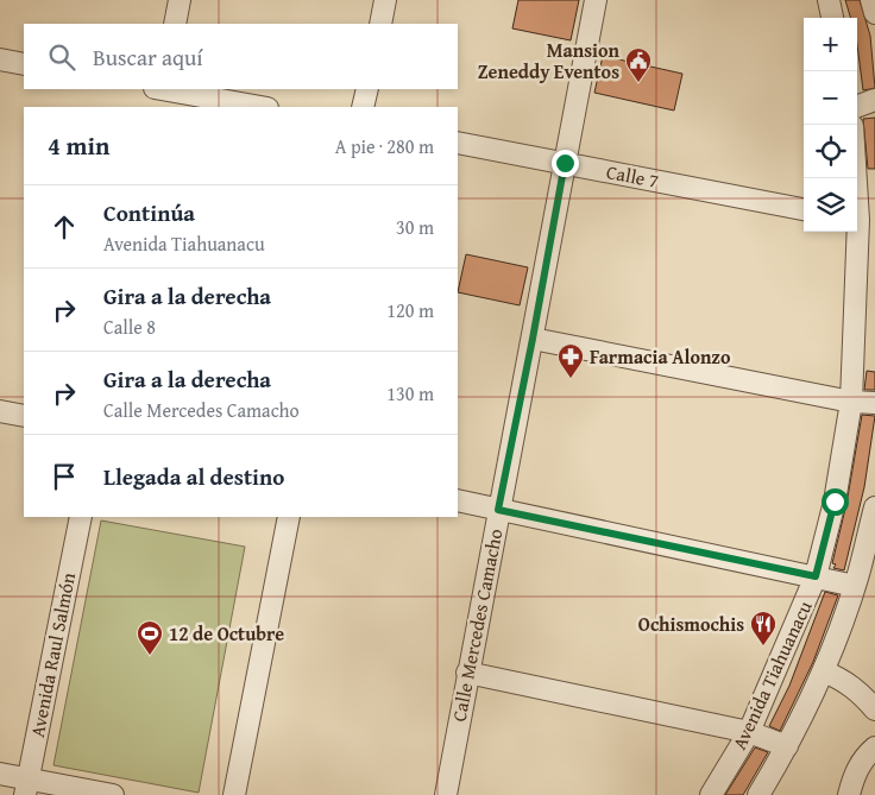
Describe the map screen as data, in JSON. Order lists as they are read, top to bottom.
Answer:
{
  "streets": {
    "street": [
      "Calle 7",
      "Calle Mercedes Camacho",
      "Avenida Raul Salmón",
      "Avenida Tiahuanacu"
    ]
  },
  "crossings": [
    ["Calle 7", "Calle Mercedes Camacho"]
  ],
  "places": {
    "public building": ["Mansion Zeneddy Eventos"],
    "pharmacy": ["Farmacia Alonzo"],
    "restaurant": ["Ochismochis"],
    "sports": ["12 de Octubre"]
  },
  "page": {
    "map_buttons": ["+", "−"],
    "search": "Buscar aquí",
    "heading": ["4 min", "A pie · 280 m"],
    "list": [
      ["Continúa", "Avenida Tiahuanacu", "30 m"],
      ["Gira a la derecha", "Calle 8", "120 m"],
      ["Gira a la derecha", "Calle Mercedes Camacho", "130 m"],
      "Llegada al destino"
    ]
  }
}
